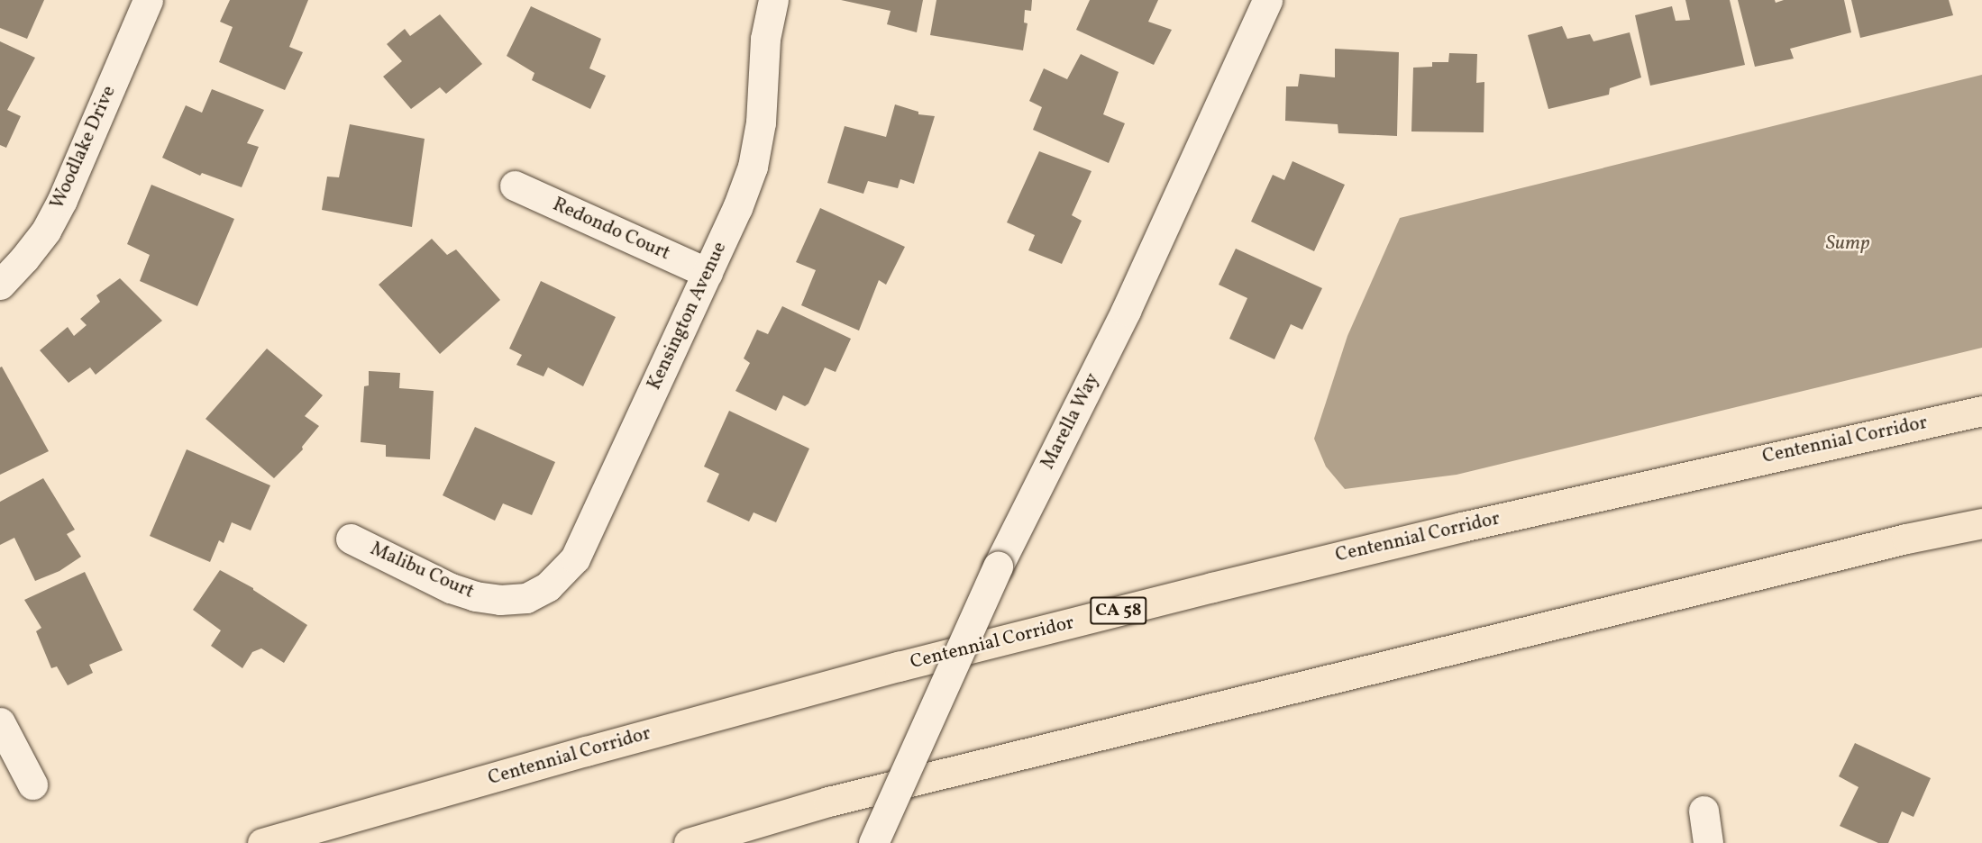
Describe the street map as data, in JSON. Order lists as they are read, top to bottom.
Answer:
{
  "streets": {
    "highway": ["Centennial Corridor", "CA 58"],
    "street": [
      "Woodlake Drive",
      "Redondo Court",
      "Kensington Avenue",
      "Marella Way",
      "Malibu Court"
    ]
  },
  "crossings": [
    ["Redondo Court", "Kensington Avenue"],
    ["Kensington Avenue", "Malibu Court"]
  ],
  "water": ["Sump"]
}
